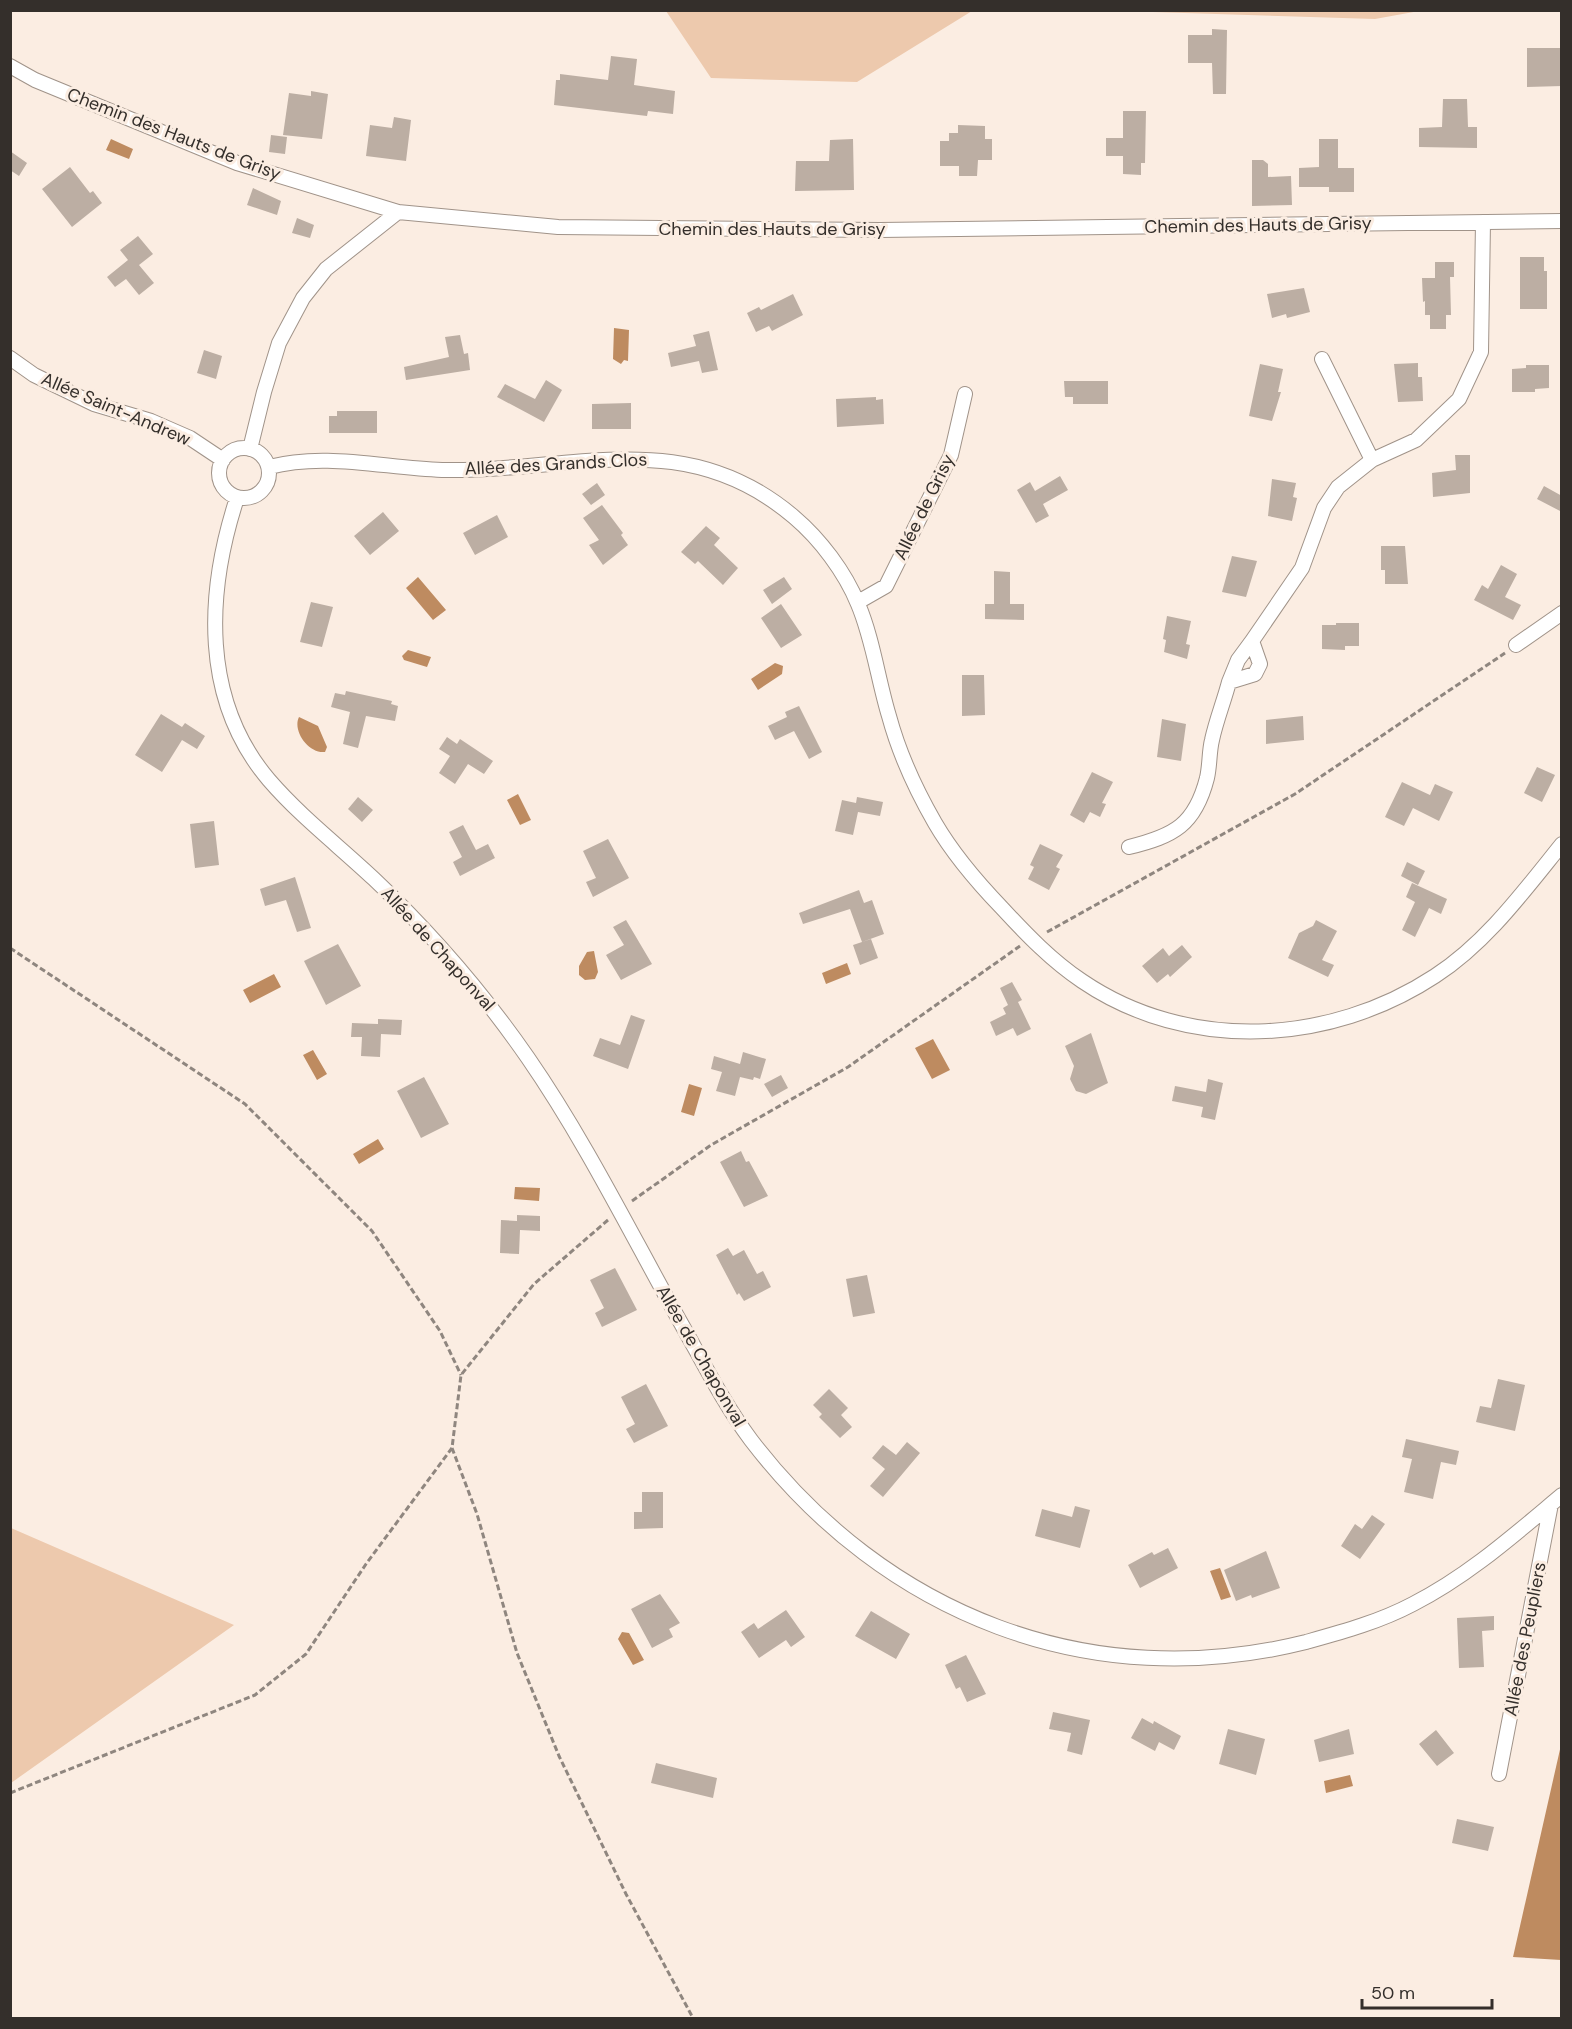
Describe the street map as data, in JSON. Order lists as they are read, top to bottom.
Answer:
{
  "streets": {
    "street": [
      "Chemin des Hauts de Grisy",
      "Allée Saint-Andrew",
      "Allée des Grands Clos",
      "Allée de Grisy",
      "Allée de Chaponval",
      "Allée des Peupliers"
    ]
  },
  "crossings": [
    ["Allée Saint-Andrew", "Allée des Grands Clos"],
    ["Allée Saint-Andrew", "Allée de Chaponval"],
    ["Allée des Grands Clos", "Allée de Grisy"],
    ["Allée des Grands Clos", "Allée de Chaponval"],
    ["Allée de Chaponval", "Allée des Peupliers"]
  ],
  "scale_bar": "50 m"
}
